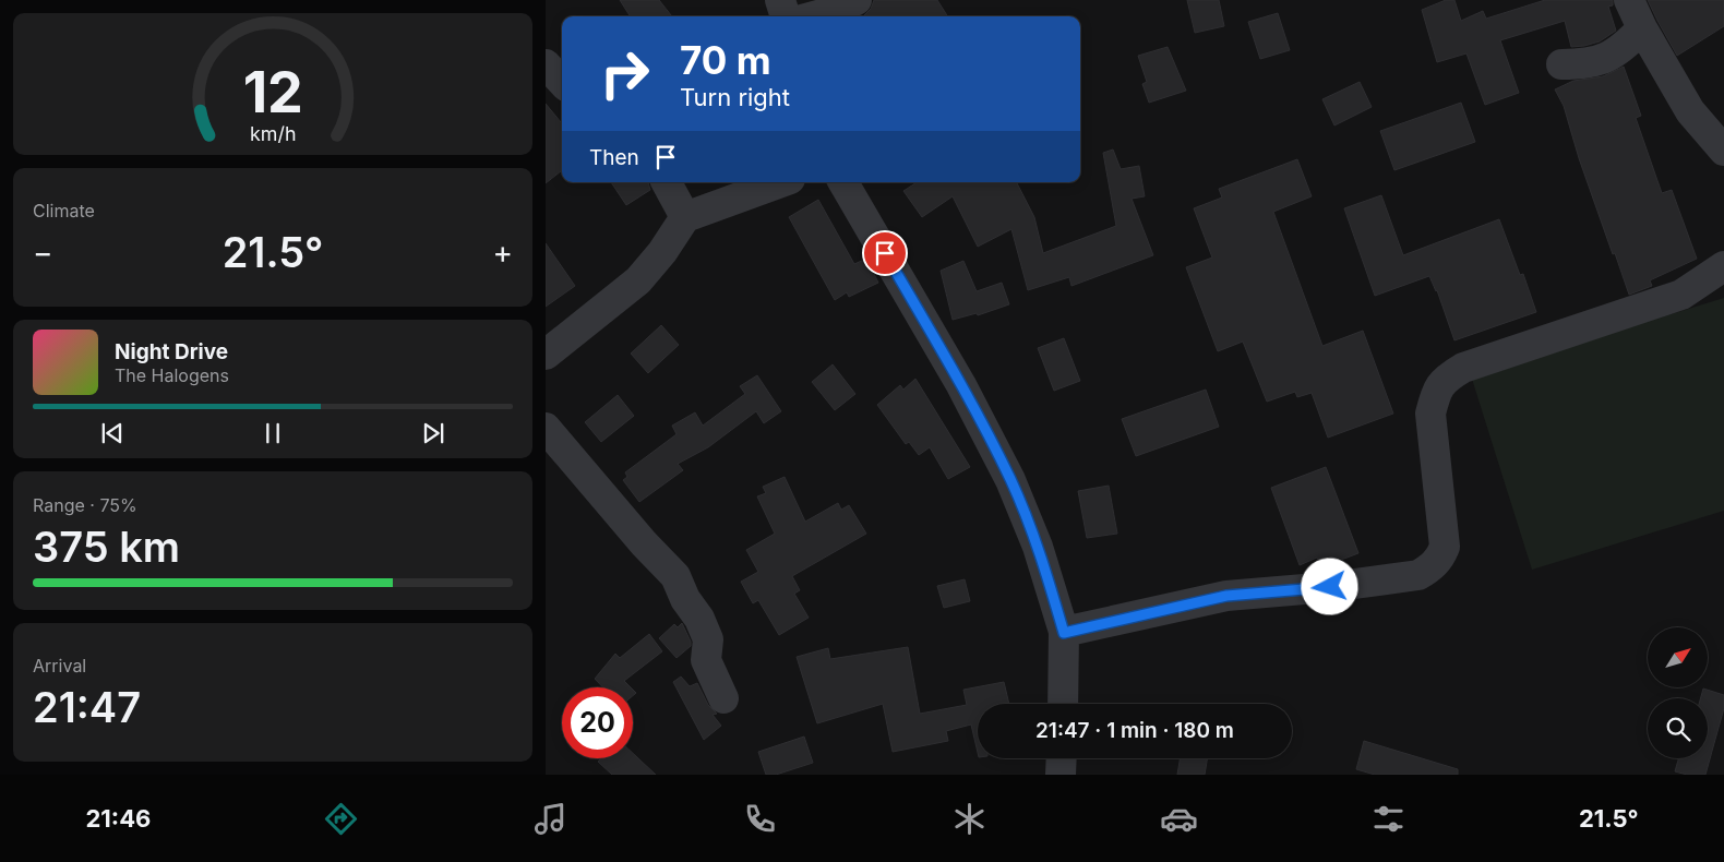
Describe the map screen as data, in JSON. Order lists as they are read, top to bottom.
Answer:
{
  "north": "top right",
  "page": {
    "turn": ["70 m", "Turn right"],
    "then": "Then",
    "tile": [
      "Climate",
      ["Range · 75%", "375 km"],
      ["Arrival", "21:47"]
    ],
    "heat": ["−", "21.5°", "+"],
    "song": ["Night Drive", "The Halogens"],
    "limit": "20",
    "trip": "21:47 · 1 min · 180 m",
    "tabs": ["21:46", "21.5°"],
    "gauge": ["12", "km/h"]
  }
}
